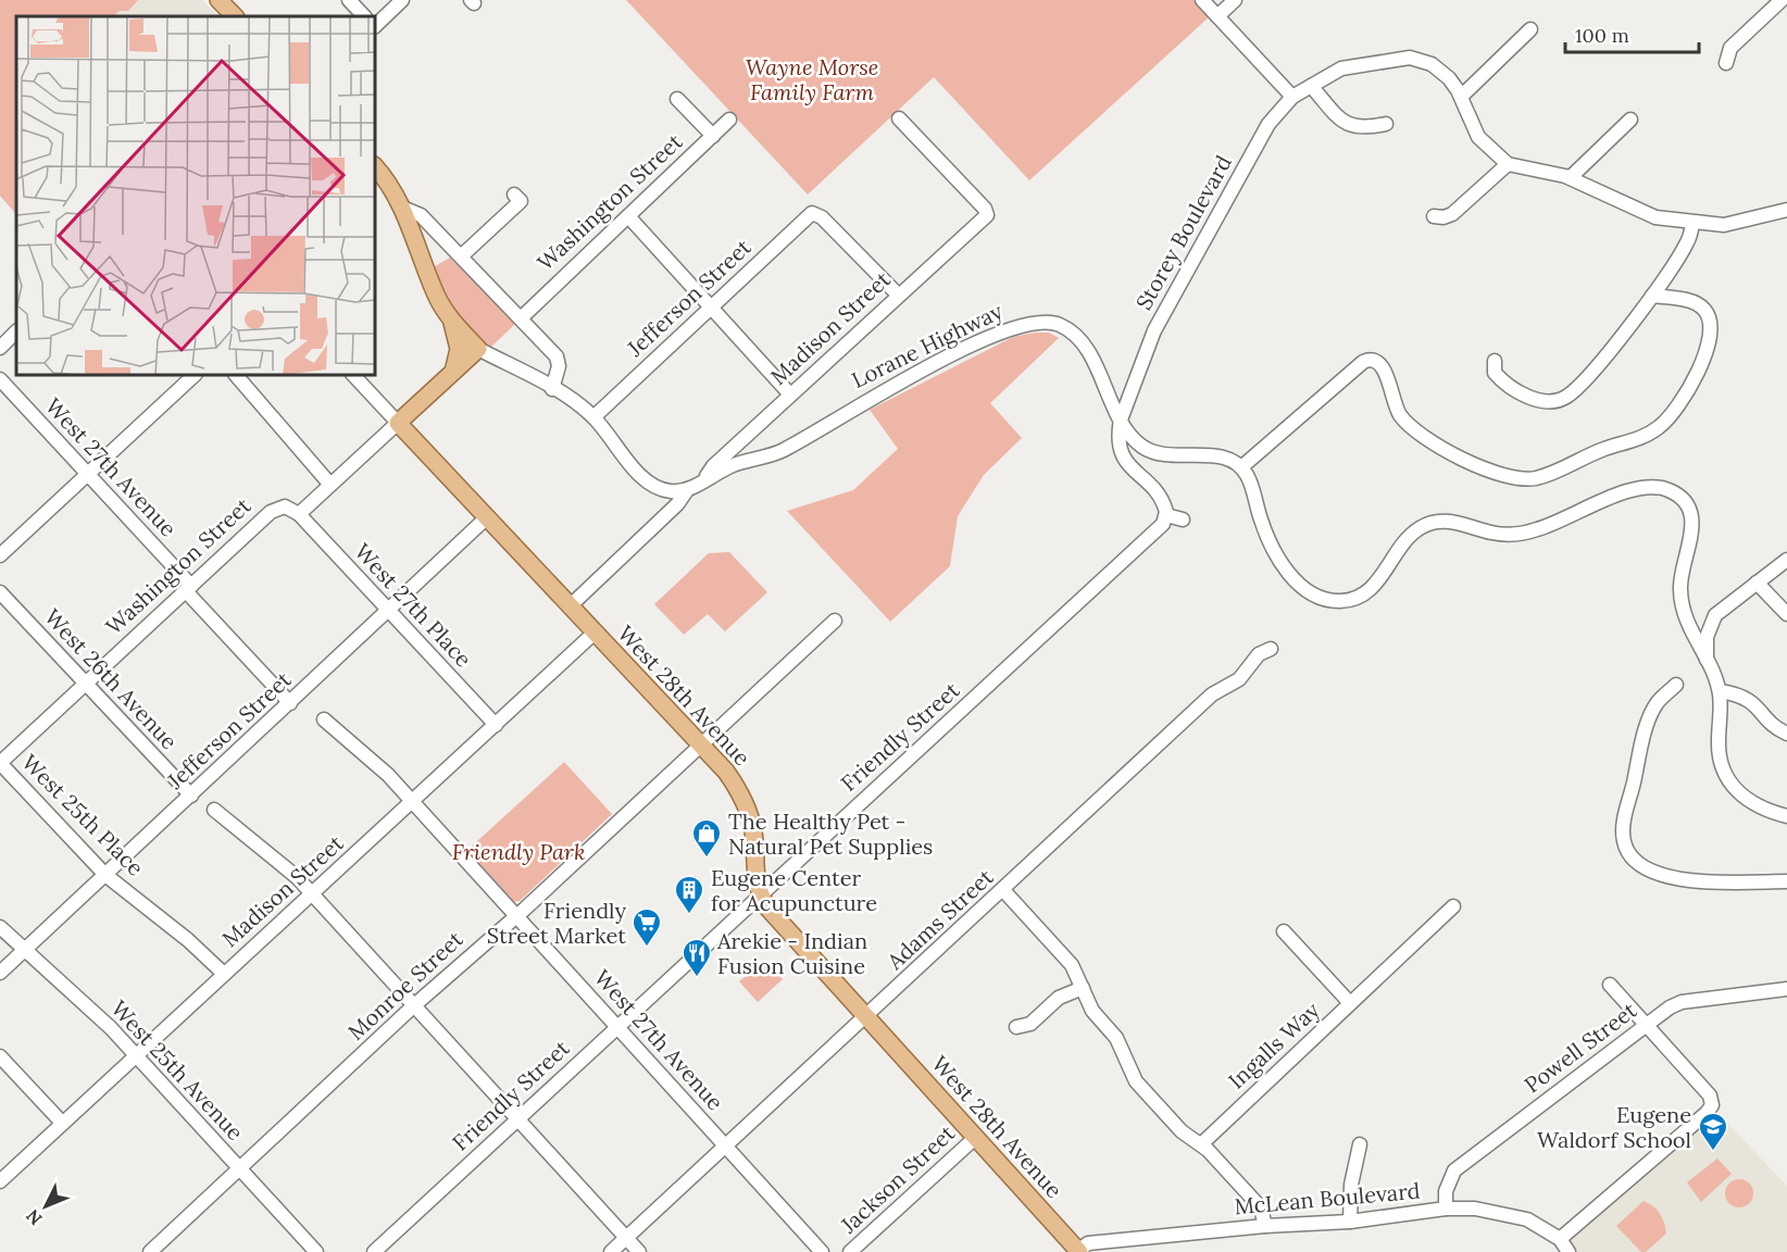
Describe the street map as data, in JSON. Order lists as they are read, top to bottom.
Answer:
{
  "streets": {
    "main road": ["West 28th Avenue"],
    "street": [
      "Washington Street",
      "Storey Boulevard",
      "Jefferson Street",
      "Madison Street",
      "Lorane Highway",
      "West 27th Avenue",
      "West 27th Place",
      "West 26th Avenue",
      "Friendly Street",
      "West 25th Place",
      "Adams Street",
      "Monroe Street",
      "Ingalls Way",
      "Powell Street",
      "West 25th Avenue",
      "Jackson Street",
      "McLean Boulevard"
    ]
  },
  "crossings": [
    ["Washington Street", "West 27th Avenue"],
    ["Washington Street", "West 27th Place"],
    ["Washington Street", "West 26th Avenue"],
    ["Washington Street", "West 25th Place"],
    ["Storey Boulevard", "Lorane Highway"],
    ["Jefferson Street", "Madison Street"],
    ["Jefferson Street", "West 27th Avenue"],
    ["Jefferson Street", "West 27th Place"],
    ["Jefferson Street", "West 26th Avenue"],
    ["Jefferson Street", "West 28th Avenue"],
    ["Jefferson Street", "West 25th Place"],
    ["Jefferson Street", "West 25th Avenue"],
    ["Madison Street", "Lorane Highway"],
    ["Madison Street", "West 27th Avenue"],
    ["Madison Street", "West 27th Place"],
    ["Madison Street", "West 28th Avenue"],
    ["Madison Street", "West 25th Place"],
    ["Madison Street", "West 25th Avenue"],
    ["West 27th Avenue", "Friendly Street"],
    ["West 27th Avenue", "Adams Street"],
    ["West 27th Avenue", "Monroe Street"],
    ["West 28th Avenue", "Friendly Street"],
    ["West 28th Avenue", "Adams Street"],
    ["West 28th Avenue", "Monroe Street"],
    ["West 28th Avenue", "Jackson Street"],
    ["West 28th Avenue", "McLean Boulevard"],
    ["Monroe Street", "West 25th Avenue"],
    ["Powell Street", "McLean Boulevard"]
  ],
  "parks": ["Wayne Morse Family Farm", "Friendly Park"],
  "places": {
    "shop": ["The Healthy Pet - Natural Pet Supplies"],
    "building": ["Eugene Center for Acupuncture"],
    "supermarket": ["Friendly Street Market"],
    "restaurant": ["Arekie - Indian Fusion Cuisine"],
    "school or university": ["Eugene Waldorf School"]
  },
  "scale_bar": "100 m",
  "north": "bottom left"
}
